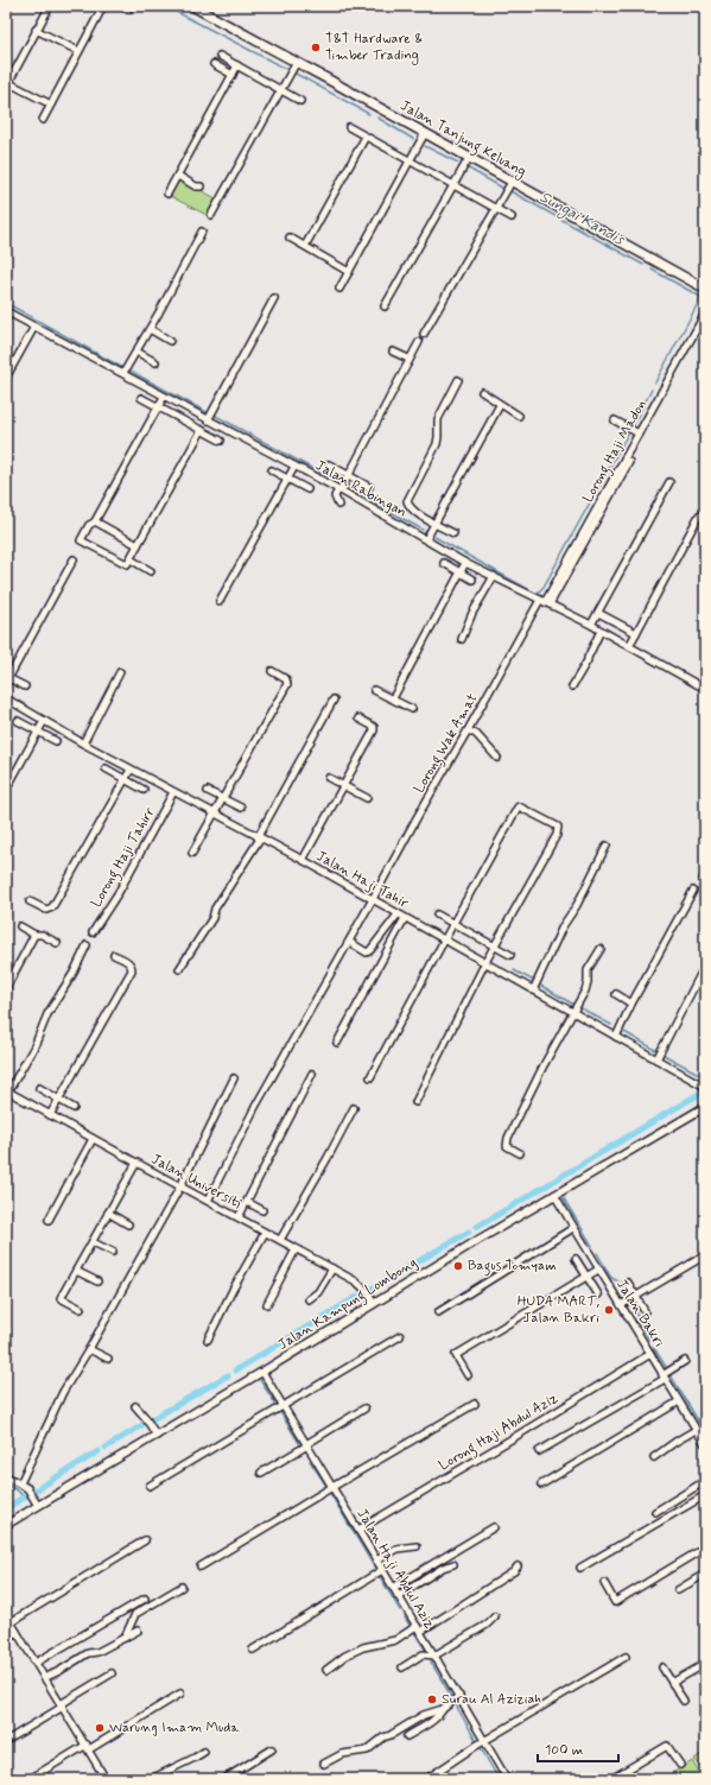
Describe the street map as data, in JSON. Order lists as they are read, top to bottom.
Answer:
{
  "streets": {
    "main road": ["Jalan Tanjung Keluang"],
    "street": [
      "Lorong Haji Madon",
      "Jalan Rabingan",
      "Lorong Wak Amat",
      "Lorong Haji Tahirr",
      "Jalan Haji Tahir",
      "Jalan Universiti",
      "Jalan Kampung Lombong",
      "Jalan Bakri",
      "Lorong Haji Abdul Aziz",
      "Jalan Haji Abdul Aziz"
    ]
  },
  "crossings": [
    ["Lorong Haji Madon", "Jalan Rabingan"],
    ["Lorong Haji Madon", "Lorong Wak Amat"],
    ["Jalan Rabingan", "Lorong Wak Amat"],
    ["Lorong Wak Amat", "Jalan Haji Tahir"],
    ["Lorong Wak Amat", "Jalan Universiti"],
    ["Lorong Haji Tahirr", "Jalan Haji Tahir"],
    ["Jalan Universiti", "Jalan Kampung Lombong"],
    ["Jalan Kampung Lombong", "Jalan Bakri"],
    ["Jalan Kampung Lombong", "Jalan Haji Abdul Aziz"],
    ["Jalan Bakri", "Lorong Haji Abdul Aziz"],
    ["Lorong Haji Abdul Aziz", "Jalan Haji Abdul Aziz"]
  ],
  "water": ["Sungai Kandis"],
  "places": [
    "T&T Hardware & Timber Trading",
    "Bagus Tomyam",
    "HUDA MART, Jalan Bakri",
    "Surau Al Aziziah",
    "Warung Imam Muda"
  ],
  "scale_bar": "100 m"
}
